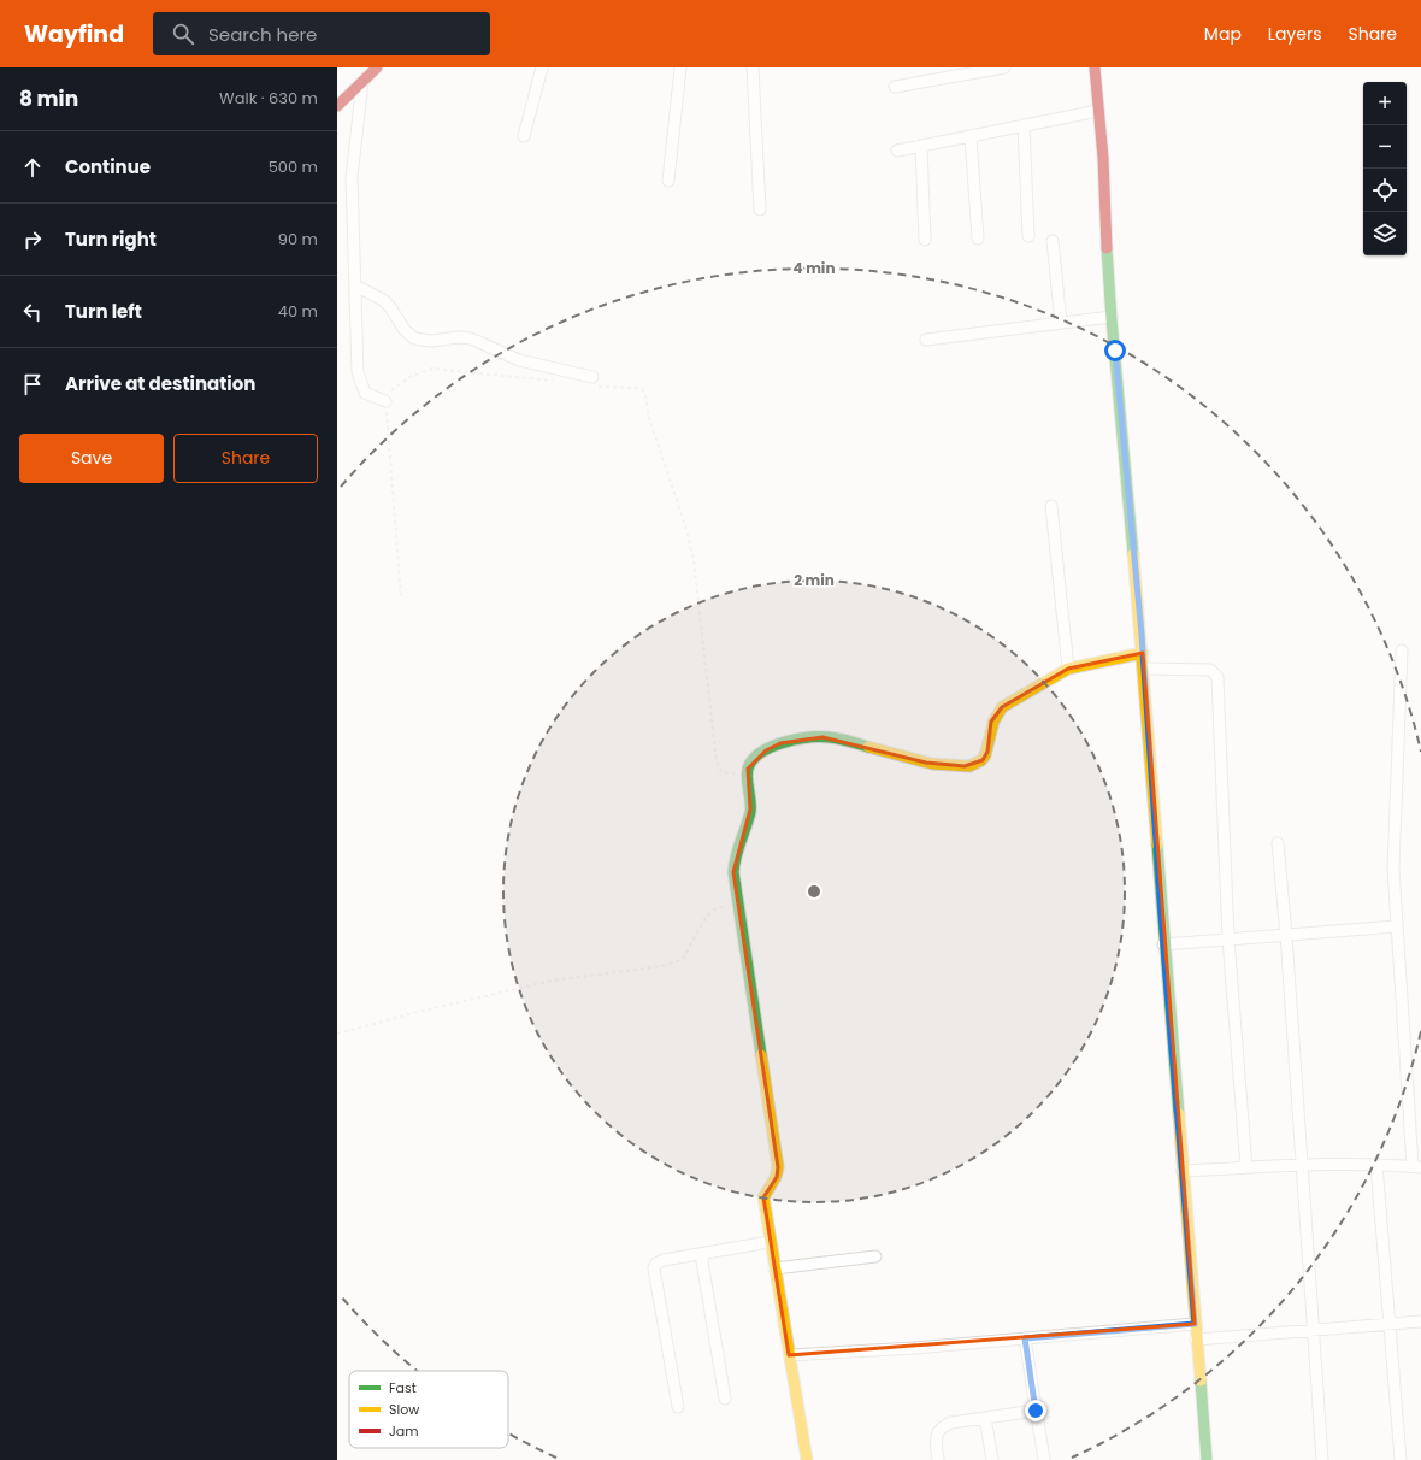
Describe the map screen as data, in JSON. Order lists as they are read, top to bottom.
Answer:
{
  "legend": ["Fast", "Slow", "Jam"],
  "page": {
    "header": "Wayfind",
    "search": "Search here",
    "nav": ["Map", "Layers", "Share"],
    "heading": ["8 min", "Walk · 630 m"],
    "map_buttons": ["+", "−"],
    "list": [
      ["Continue", "500 m"],
      ["Turn right", "90 m"],
      ["Turn left", "40 m"],
      "Arrive at destination"
    ],
    "buttons": ["Save", "Share"]
  },
  "rings": ["4 min", "2 min"]
}
